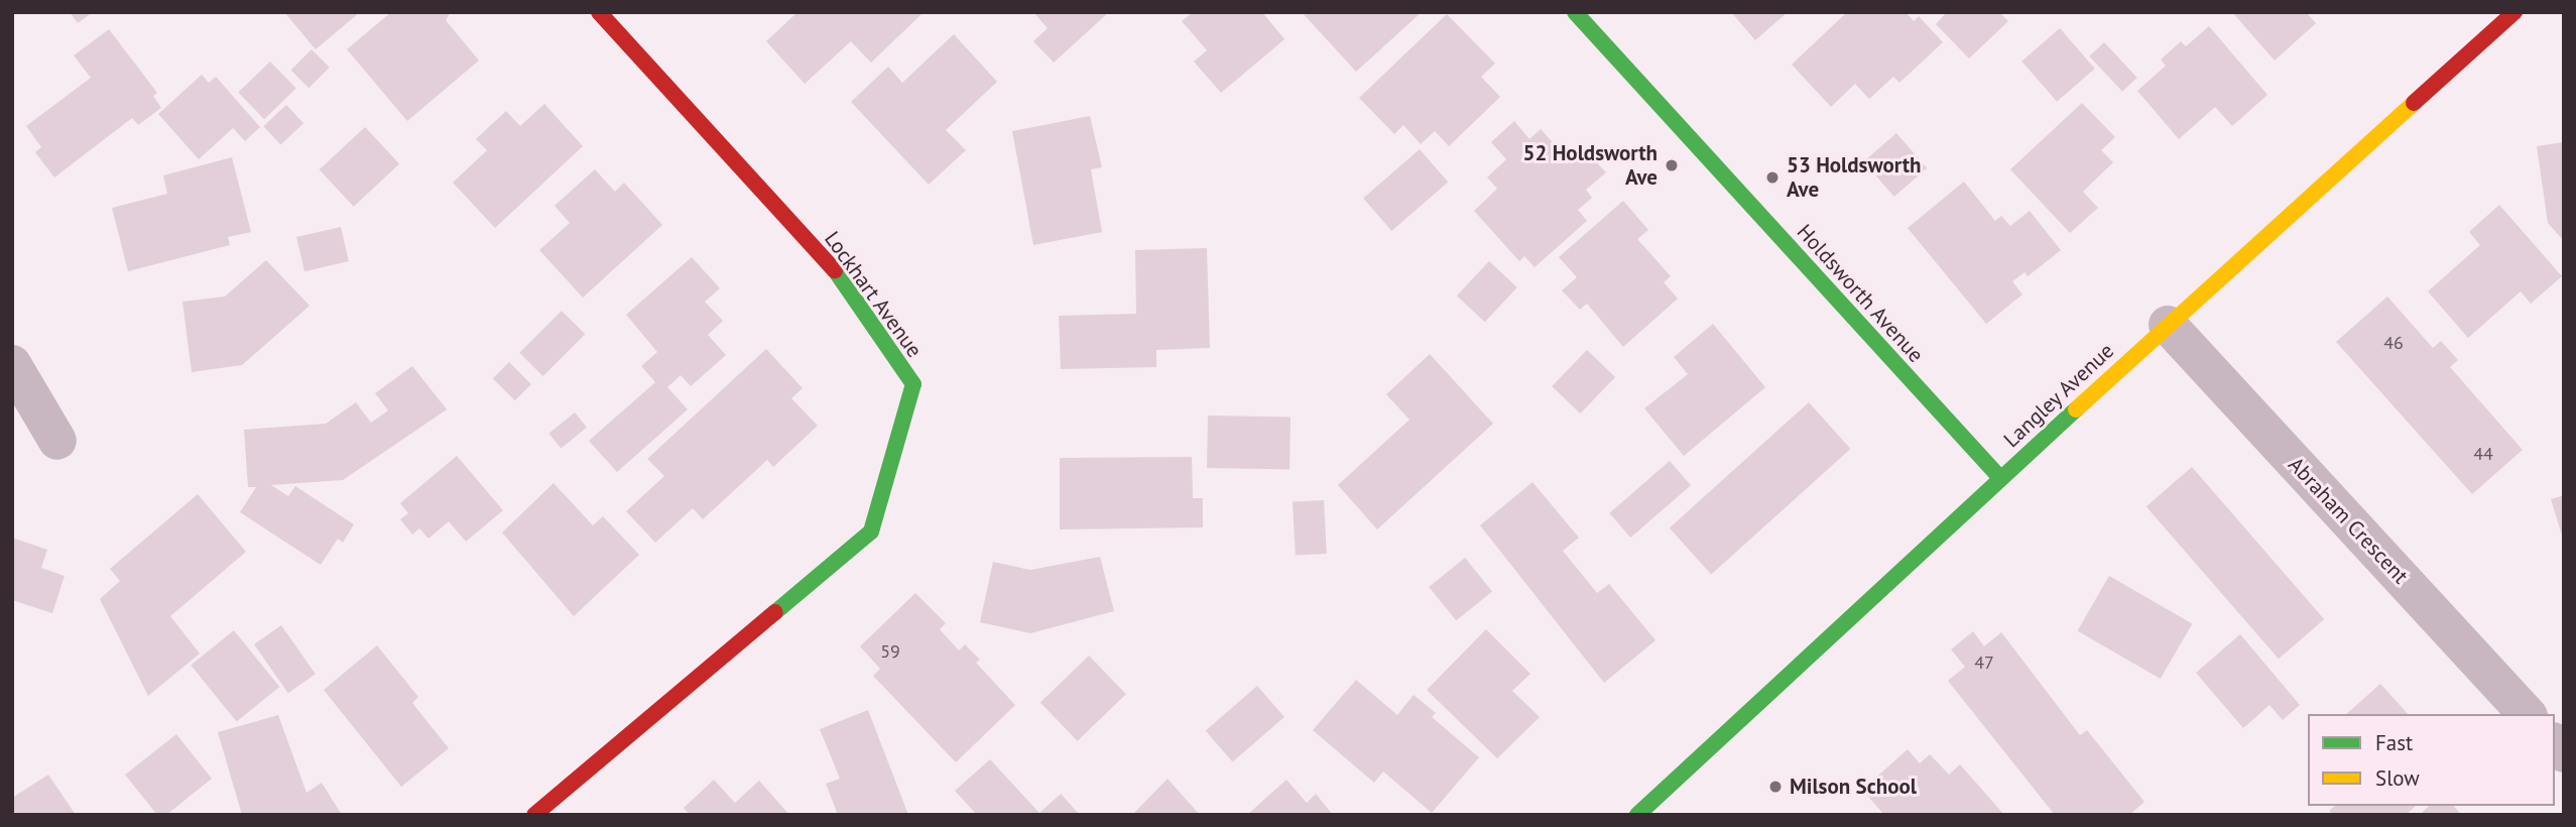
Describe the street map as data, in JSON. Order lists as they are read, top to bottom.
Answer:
{
  "streets": {
    "street": [
      "Holdsworth Avenue",
      "Lockhart Avenue",
      "Langley Avenue",
      "Abraham Crescent"
    ]
  },
  "crossings": [
    ["Holdsworth Avenue", "Langley Avenue"],
    ["Langley Avenue", "Abraham Crescent"]
  ],
  "places": ["52 Holdsworth Ave", "53 Holdsworth Ave", "Milson School"],
  "house_numbers": [
    "46",
    "44",
    "59",
    "47"
  ],
  "legend": ["Fast", "Slow"]
}
